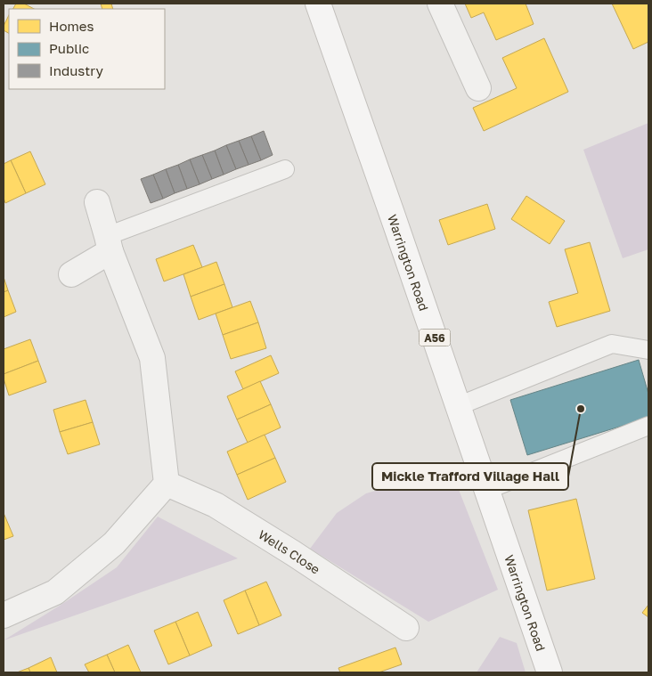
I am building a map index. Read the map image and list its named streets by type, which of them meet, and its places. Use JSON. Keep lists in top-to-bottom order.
{
  "streets": {
    "main road": ["Warrington Road", "A56"],
    "street": ["Wells Close"]
  },
  "places": ["Mickle Trafford Village Hall"],
  "legend": ["Homes", "Public", "Industry"]
}
